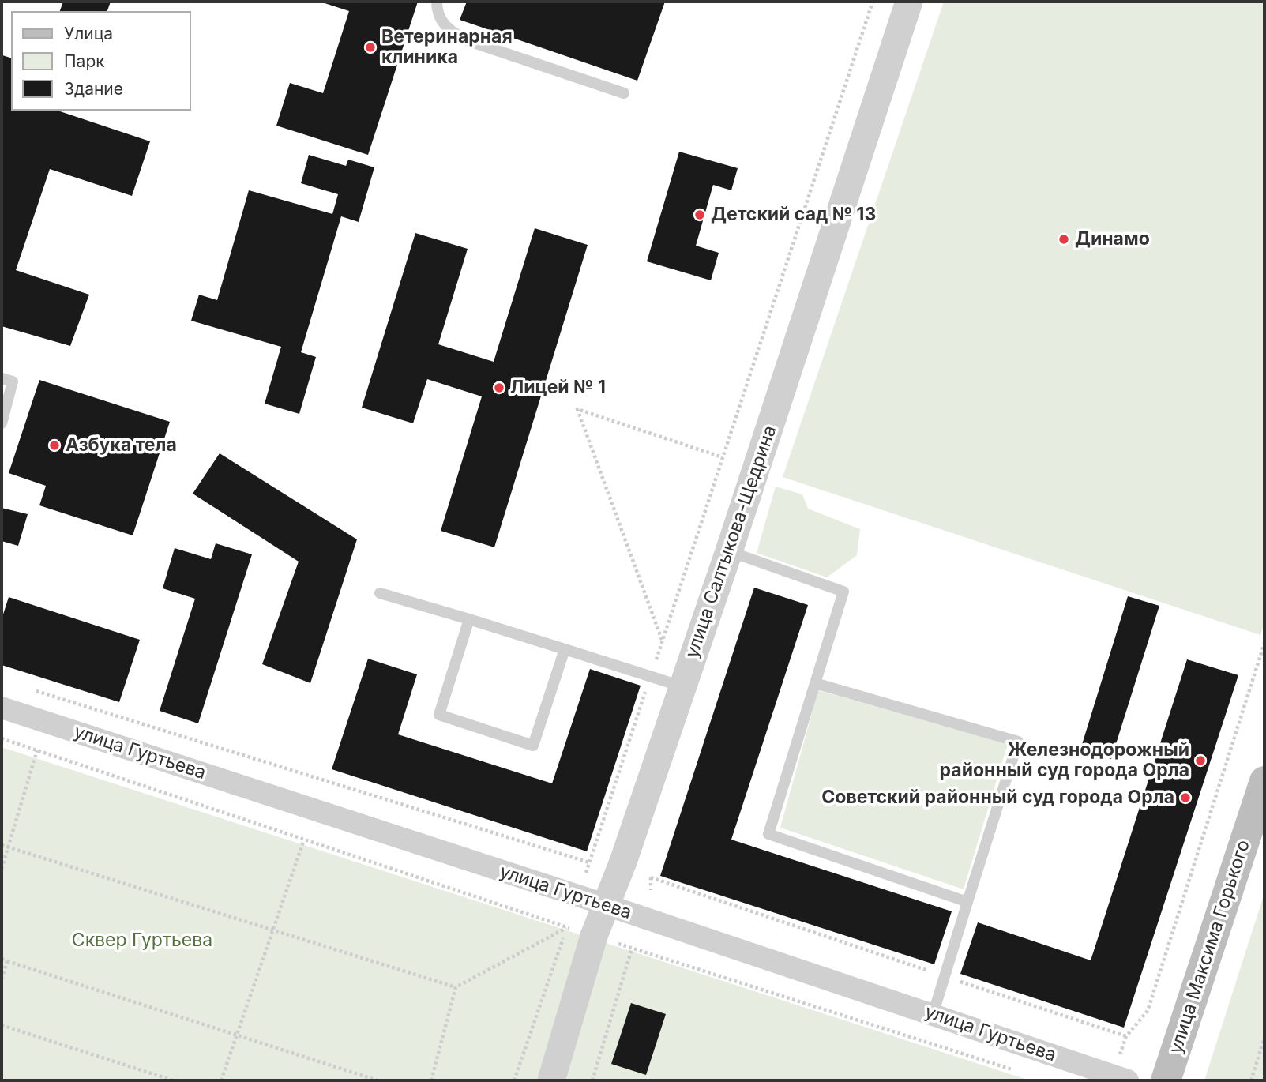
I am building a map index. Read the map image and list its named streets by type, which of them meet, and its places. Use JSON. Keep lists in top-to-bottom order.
{
  "streets": {
    "main road": ["улица Максима Горького"],
    "street": ["улица Салтыкова-Щедрина", "улица Гуртьева"]
  },
  "crossings": [
    ["улица Салтыкова-Щедрина", "улица Гуртьева"]
  ],
  "parks": ["Сквер Гуртьева"],
  "places": [
    "Ветеринарная клиника",
    "Детский сад № 13",
    "Динамо",
    "Лицей № 1",
    "Азбука тела",
    "Железнодорожный районный суд города Орла",
    "Советский районный суд города Орла"
  ],
  "legend": ["Улица", "Парк", "Здание"]
}
